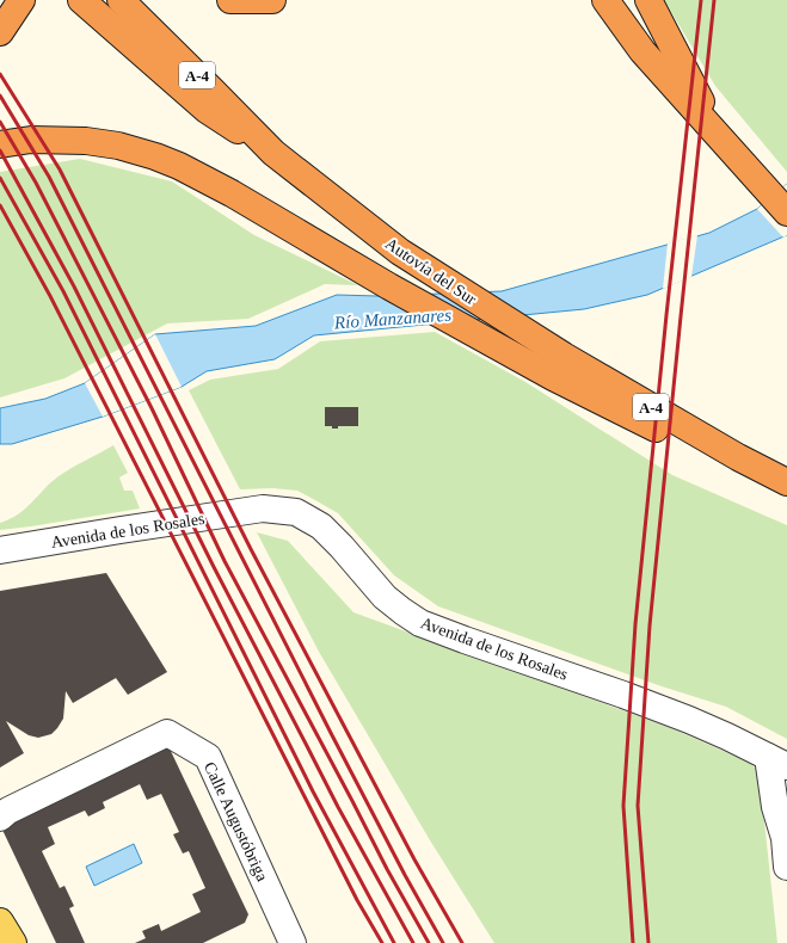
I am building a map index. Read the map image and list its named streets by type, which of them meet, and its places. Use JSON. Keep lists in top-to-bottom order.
{
  "streets": {
    "highway": ["A-4", "Autovía del Sur"],
    "street": ["Avenida de los Rosales", "Calle Augustóbriga"]
  },
  "water": ["Río Manzanares"]
}
